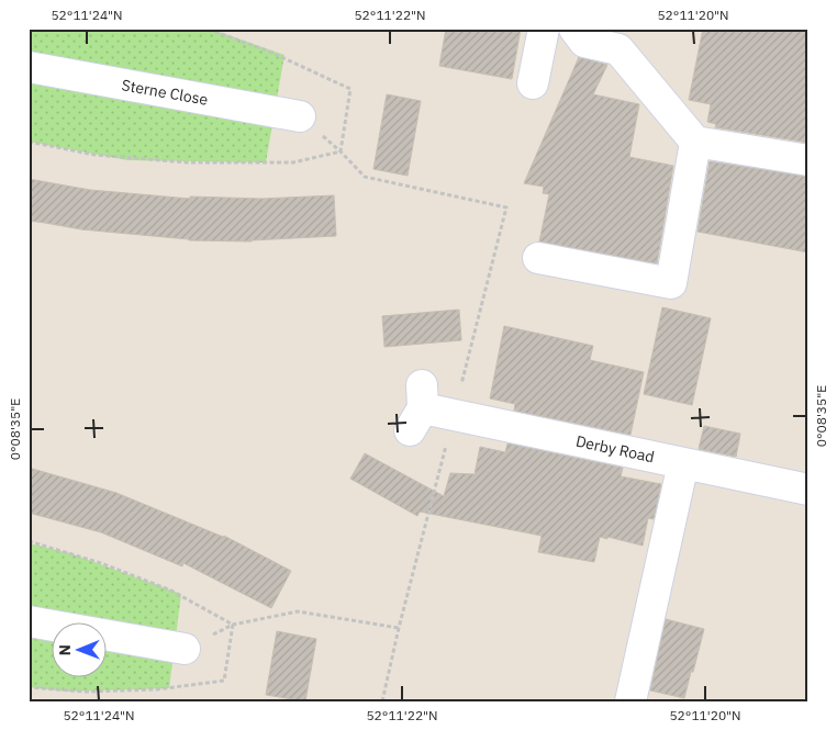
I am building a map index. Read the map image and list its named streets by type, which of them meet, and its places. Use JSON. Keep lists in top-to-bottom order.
{
  "streets": {
    "street": ["Sterne Close", "Derby Road"]
  },
  "north": "left",
  "coordinates": [
    "52°11'24\"N",
    "52°11'22\"N",
    "52°11'20\"N",
    "0°08'35\"E"
  ]
}
